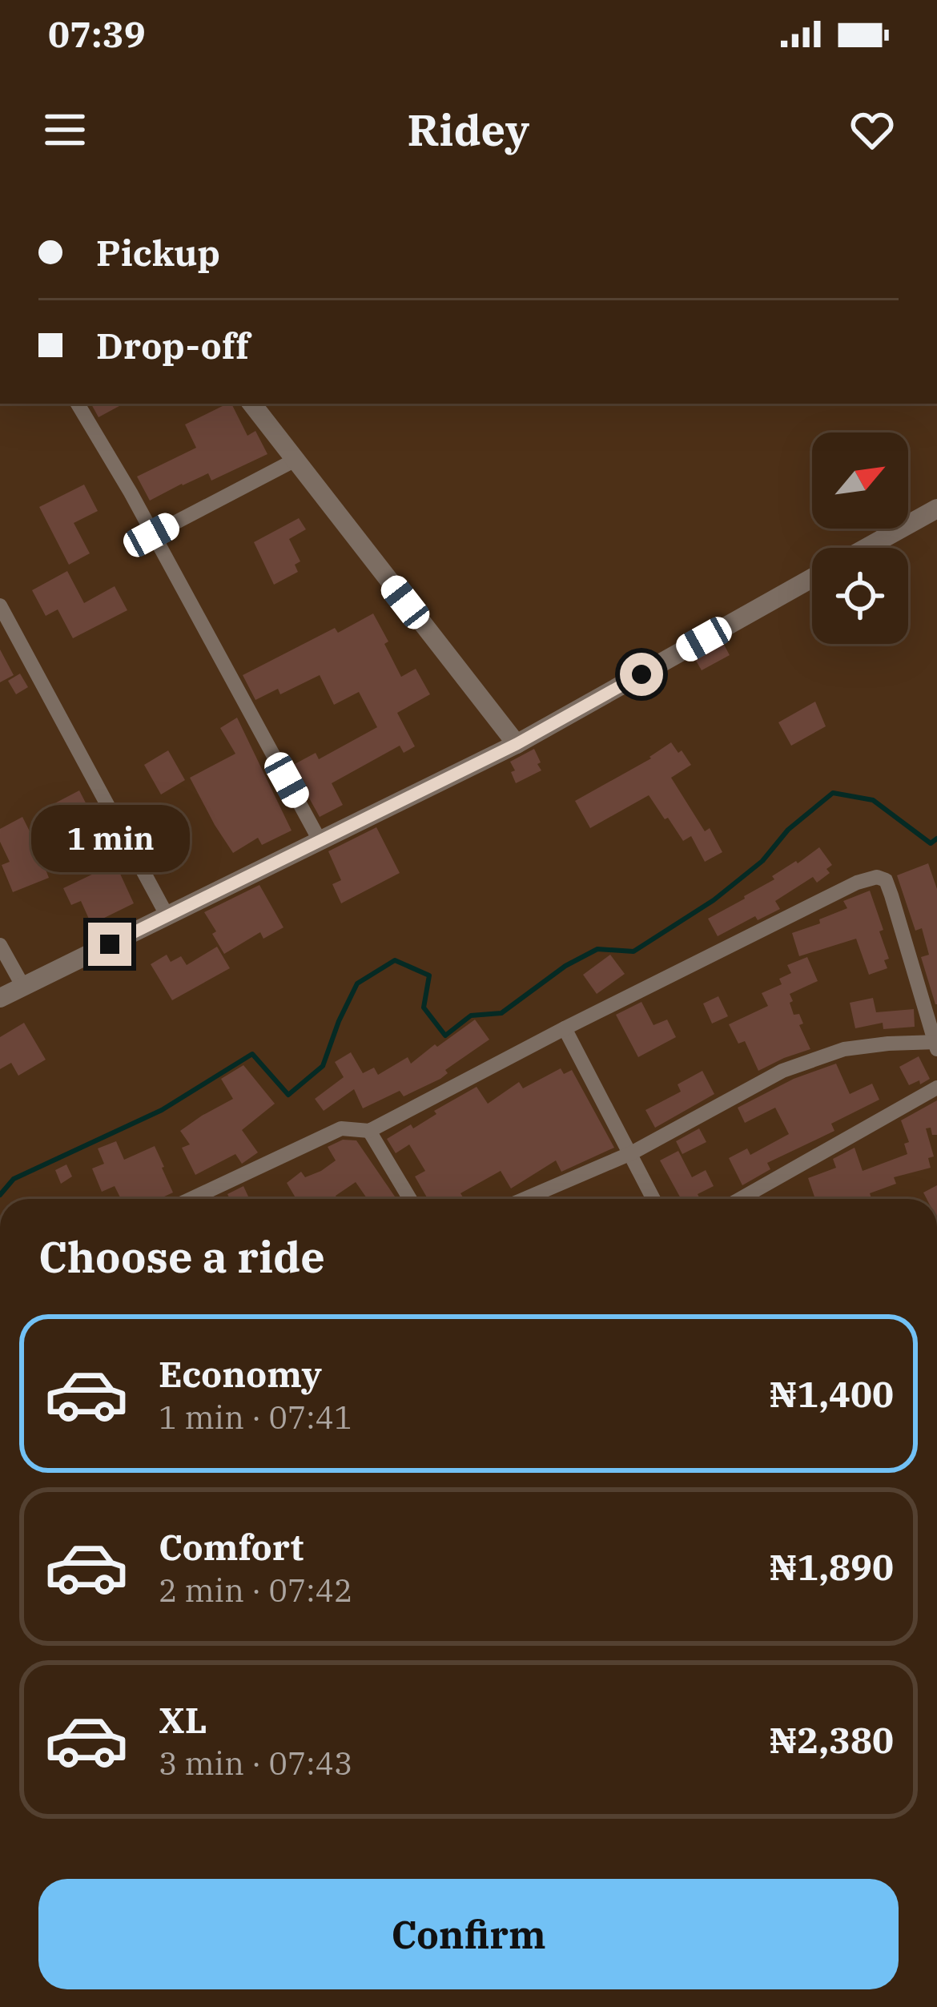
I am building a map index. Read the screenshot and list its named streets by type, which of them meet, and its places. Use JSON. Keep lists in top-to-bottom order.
{
  "north": "top right",
  "page": {
    "status": "07:39",
    "header": "Ridey",
    "banner": ["Pickup", "Drop-off"],
    "bubble": "1 min",
    "heading": "Choose a ride",
    "list": [
      {
        "name": "Economy",
        "note": "1 min · 07:41",
        "value": "₦1,400"
      },
      {
        "name": "Comfort",
        "note": "2 min · 07:42",
        "value": "₦1,890"
      },
      {
        "name": "XL",
        "note": "3 min · 07:43",
        "value": "₦2,380"
      }
    ],
    "buttons": "Confirm"
  }
}
